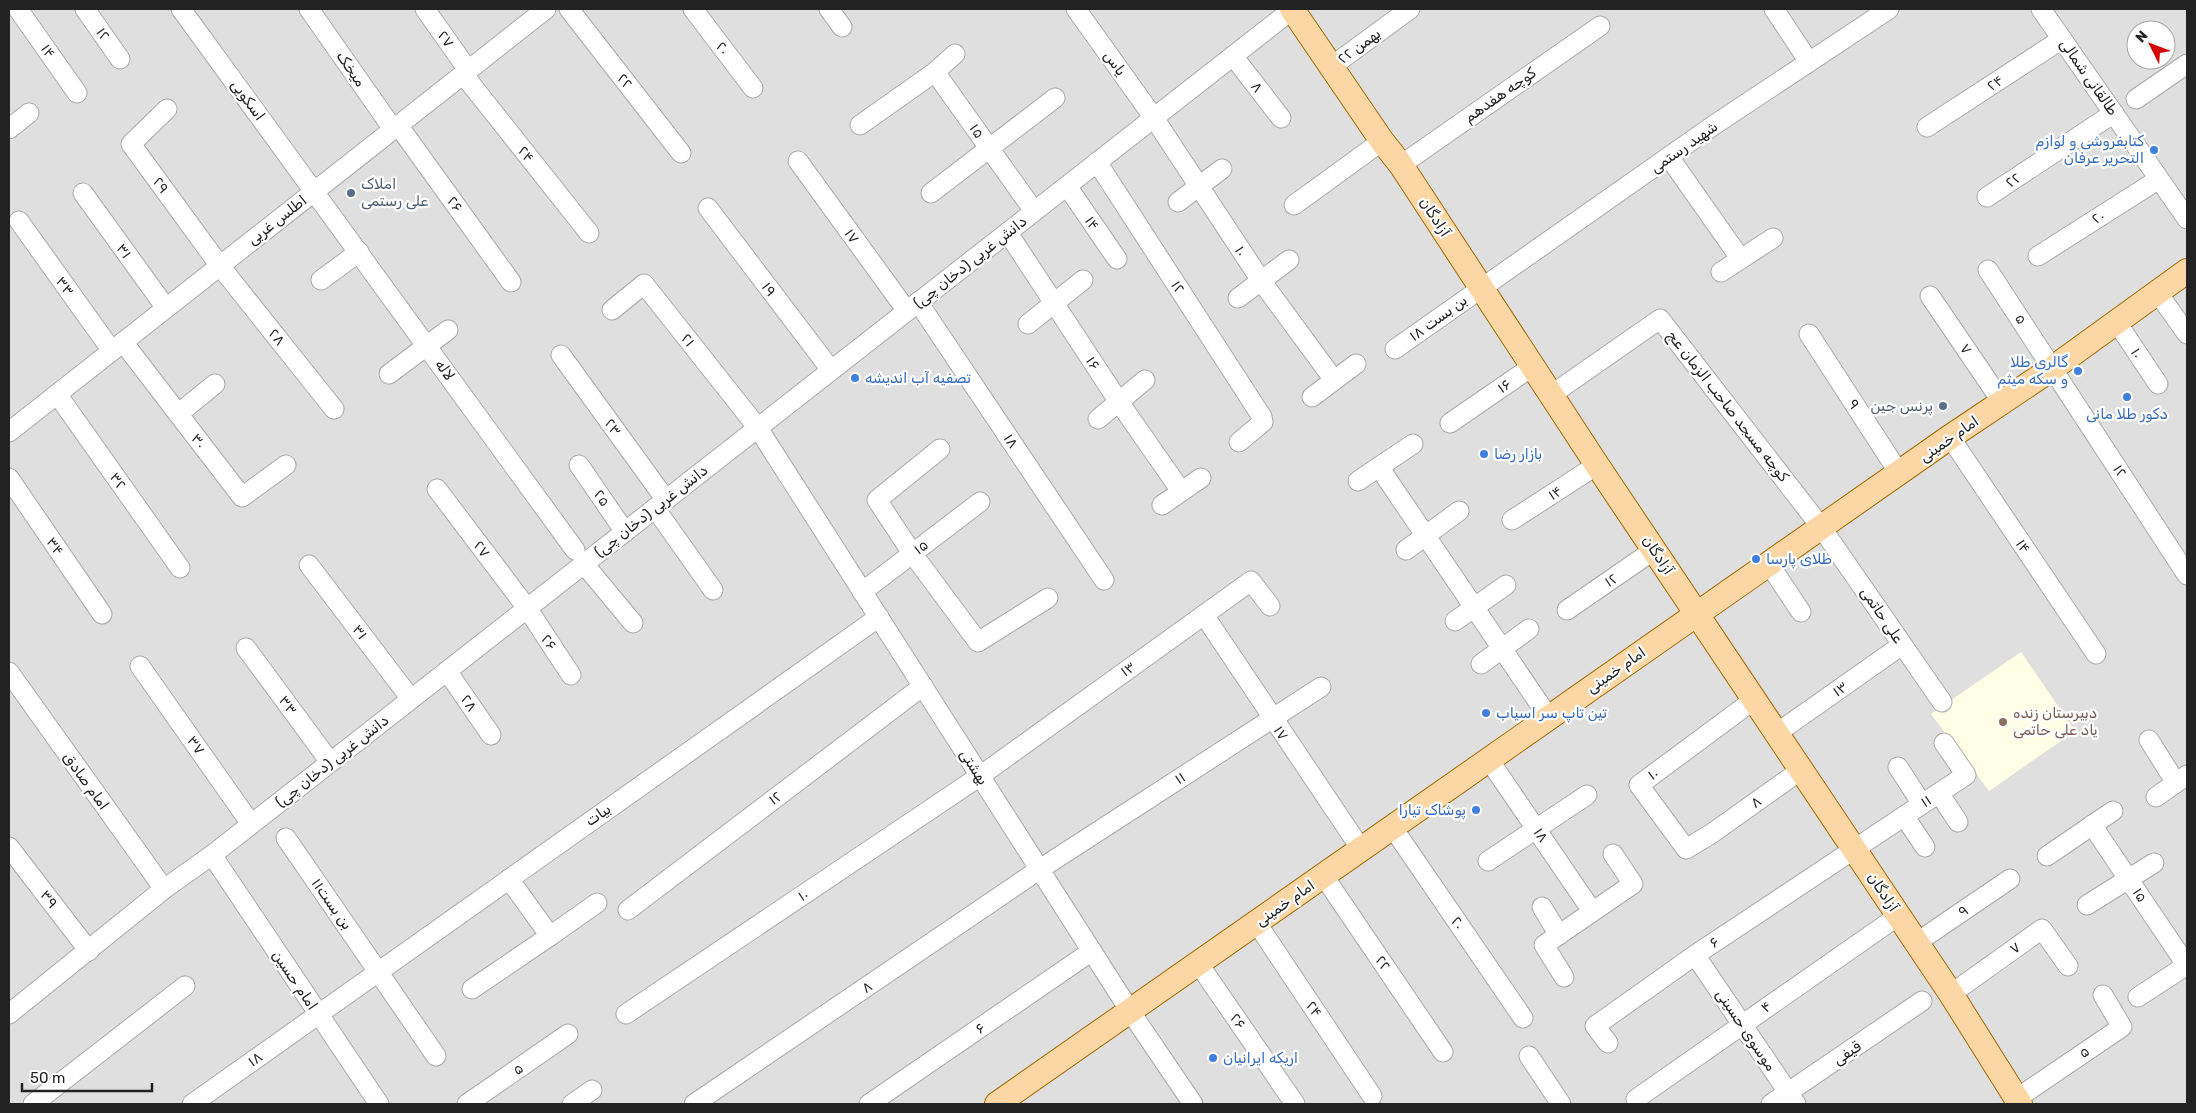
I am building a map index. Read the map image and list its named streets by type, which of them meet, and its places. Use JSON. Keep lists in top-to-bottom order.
{
  "streets": {
    "main road": ["آزادگان", "امام خمینی"],
    "street": [
      "۱۲",
      "۲۷",
      "۲۲ بهمن",
      "۲۰",
      "۱۴",
      "یاس",
      "میخک",
      "طالقانی شمالی",
      "۲۲",
      "۲۴",
      "۸",
      "کوچه هفدهم",
      "اسکویی",
      "۱۵",
      "شهید رستمی",
      "۲۹",
      "۲۶",
      "اطلس غربی",
      "۱۷",
      "۳۱",
      "۱۰",
      "دانش غربی (دخان چی)",
      "۳۳",
      "۱۹",
      "بن بست ۱۸",
      "۵",
      "۲۸",
      "۲۱",
      "۷",
      "۱۶",
      "لاله",
      "۹",
      "کوچه مسجد صاحب الزمان عج",
      "۲۳",
      "۳۰",
      "۱۸",
      "۳۲",
      "۲۵",
      "۳۴",
      "علی حاتمی",
      "۱۳",
      "۳۷",
      "بهشتی",
      "۱۱",
      "امام صادق",
      "بیات",
      "۳۹",
      "بن بست۱۱",
      "۶",
      "امام حسین",
      "۴",
      "موسوی حسینی",
      "قیفی"
    ]
  },
  "crossings": [
    ["۱۲", "آزادگان"],
    ["۱۲", "دانش غربی (دخان چی)"],
    ["۱۲", "۵"],
    ["۱۲", "امام خمینی"],
    ["۱۲", "بهشتی"],
    ["۲۷", "۲۴"],
    ["۲۷", "۲۶"],
    ["۲۷", "اطلس غربی"],
    ["۲۷", "دانش غربی (دخان چی)"],
    ["۲۲ بهمن", "آزادگان"],
    ["۲۰", "طالقانی شمالی"],
    ["۲۰", "امام خمینی"],
    ["۱۴", "آزادگان"],
    ["۱۴", "دانش غربی (دخان چی)"],
    ["۱۴", "امام خمینی"],
    ["یاس", "۱۰"],
    ["یاس", "دانش غربی (دخان چی)"],
    ["میخک", "۲۶"],
    ["میخک", "اطلس غربی"],
    ["طالقانی شمالی", "۲۲"],
    ["طالقانی شمالی", "۲۴"],
    ["۲۲", "امام خمینی"],
    ["۲۴", "اطلس غربی"],
    ["۲۴", "امام خمینی"],
    ["۸", "آزادگان"],
    ["۸", "۱۰"],
    ["۸", "دانش غربی (دخان چی)"],
    ["۸", "بهشتی"],
    ["۸", "۱۱"],
    ["کوچه هفدهم", "آزادگان"],
    ["اسکویی", "اطلس غربی"],
    ["اسکویی", "لاله"],
    ["۱۵", "دانش غربی (دخان چی)"],
    ["۱۵", "بهشتی"],
    ["شهید رستمی", "آزادگان"],
    ["شهید رستمی", "بن بست ۱۸"],
    ["۲۹", "اطلس غربی"],
    ["۲۹", "۲۸"],
    ["۲۶", "اطلس غربی"],
    ["۲۶", "دانش غربی (دخان چی)"],
    ["۲۶", "امام خمینی"],
    ["آزادگان", "۱۰"],
    ["آزادگان", "دانش غربی (دخان چی)"],
    ["آزادگان", "بن بست ۱۸"],
    ["آزادگان", "۵"],
    ["آزادگان", "۷"],
    ["آزادگان", "۱۶"],
    ["آزادگان", "۹"],
    ["آزادگان", "کوچه مسجد صاحب الزمان عج"],
    ["آزادگان", "امام خمینی"],
    ["آزادگان", "۱۳"],
    ["آزادگان", "۱۱"],
    ["آزادگان", "۶"],
    ["آزادگان", "۴"],
    ["اطلس غربی", "۳۱"],
    ["اطلس غربی", "۳۳"],
    ["اطلس غربی", "۲۸"],
    ["اطلس غربی", "لاله"],
    ["اطلس غربی", "۳۰"],
    ["اطلس غربی", "۳۲"],
    ["۱۷", "دانش غربی (دخان چی)"],
    ["۱۷", "امام خمینی"],
    ["۱۷", "۱۸"],
    ["۱۷", "۱۳"],
    ["۱۷", "۱۱"],
    ["۳۱", "دانش غربی (دخان چی)"],
    ["۱۰", "دانش غربی (دخان چی)"],
    ["۱۰", "امام خمینی"],
    ["۱۰", "۱۳"],
    ["۱۰", "بهشتی"],
    ["دانش غربی (دخان چی)", "۳۳"],
    ["دانش غربی (دخان چی)", "۱۹"],
    ["دانش غربی (دخان چی)", "۲۸"],
    ["دانش غربی (دخان چی)", "۲۱"],
    ["دانش غربی (دخان چی)", "۱۶"],
    ["دانش غربی (دخان چی)", "لاله"],
    ["دانش غربی (دخان چی)", "۲۳"],
    ["دانش غربی (دخان چی)", "۱۸"],
    ["دانش غربی (دخان چی)", "۲۵"],
    ["دانش غربی (دخان چی)", "۳۷"],
    ["دانش غربی (دخان چی)", "بهشتی"],
    ["دانش غربی (دخان چی)", "امام صادق"],
    ["دانش غربی (دخان چی)", "۳۹"],
    ["دانش غربی (دخان چی)", "امام حسین"],
    ["۳۳", "۳۰"],
    ["۵", "امام خمینی"],
    ["۲۱", "بهشتی"],
    ["۷", "امام خمینی"],
    ["۹", "امام خمینی"],
    ["کوچه مسجد صاحب الزمان عج", "امام خمینی"],
    ["کوچه مسجد صاحب الزمان عج", "علی حاتمی"],
    ["امام خمینی", "۱۸"],
    ["امام خمینی", "علی حاتمی"],
    ["امام خمینی", "بهشتی"],
    ["۱۸", "بیات"],
    ["۱۸", "امام حسین"],
    ["علی حاتمی", "۱۳"],
    ["۱۳", "بهشتی"],
    ["بهشتی", "۱۱"],
    ["بهشتی", "بیات"],
    ["بهشتی", "۶"],
    ["۱۱", "۶"],
    ["بیات", "بن بست۱۱"],
    ["بیات", "امام حسین"],
    ["۶", "موسوی حسینی"],
    ["۴", "موسوی حسینی"],
    ["موسوی حسینی", "قیفی"]
  ],
  "places": [
    "کتابفروشی و لوازم التحریر عرفان",
    "املاک علی رستمی",
    "گالری طلا و سکه میثم",
    "تصفیه آب اندیشه",
    "دکور طلا مانی",
    "پرنس جین",
    "بازار رضا",
    "طلای پارسا",
    "تین تاپ سر اسیاب",
    "دبیرستان زنده یاد علی حاتمی",
    "پوشاک تیارا",
    "اریکه ایرانیان"
  ],
  "scale_bar": "50 m",
  "north": "top left"
}
